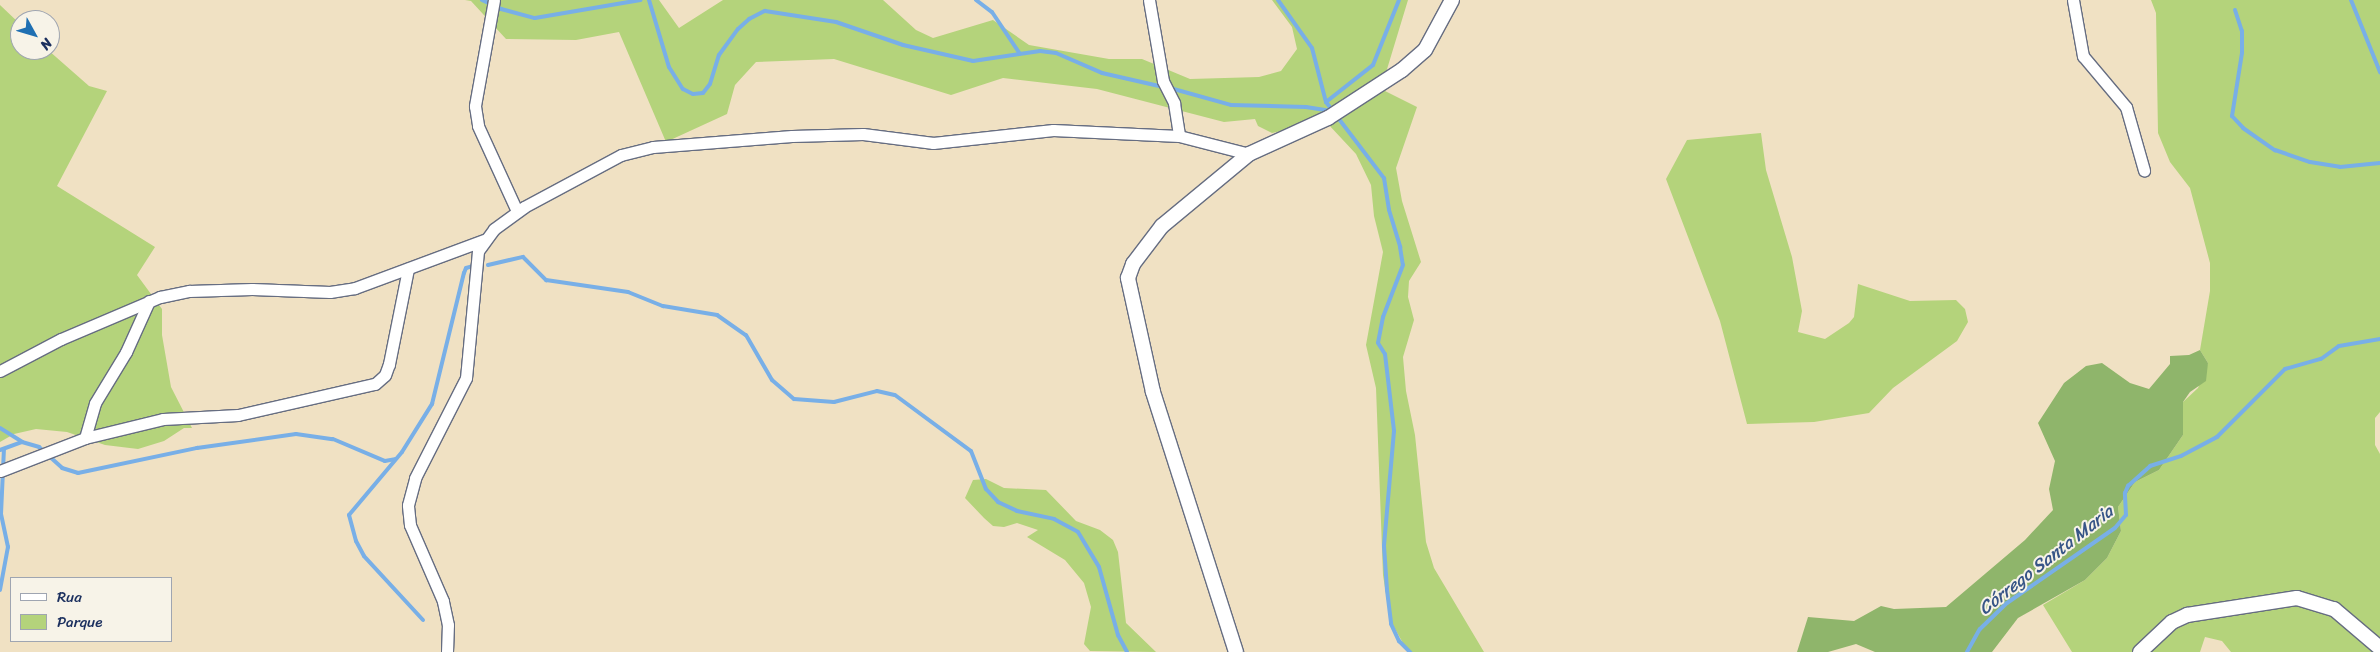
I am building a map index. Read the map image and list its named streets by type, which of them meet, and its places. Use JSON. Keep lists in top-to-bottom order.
{
  "water": ["Córrego Santa Maria"],
  "legend": ["Rua", "Parque"],
  "north": "bottom right"
}
